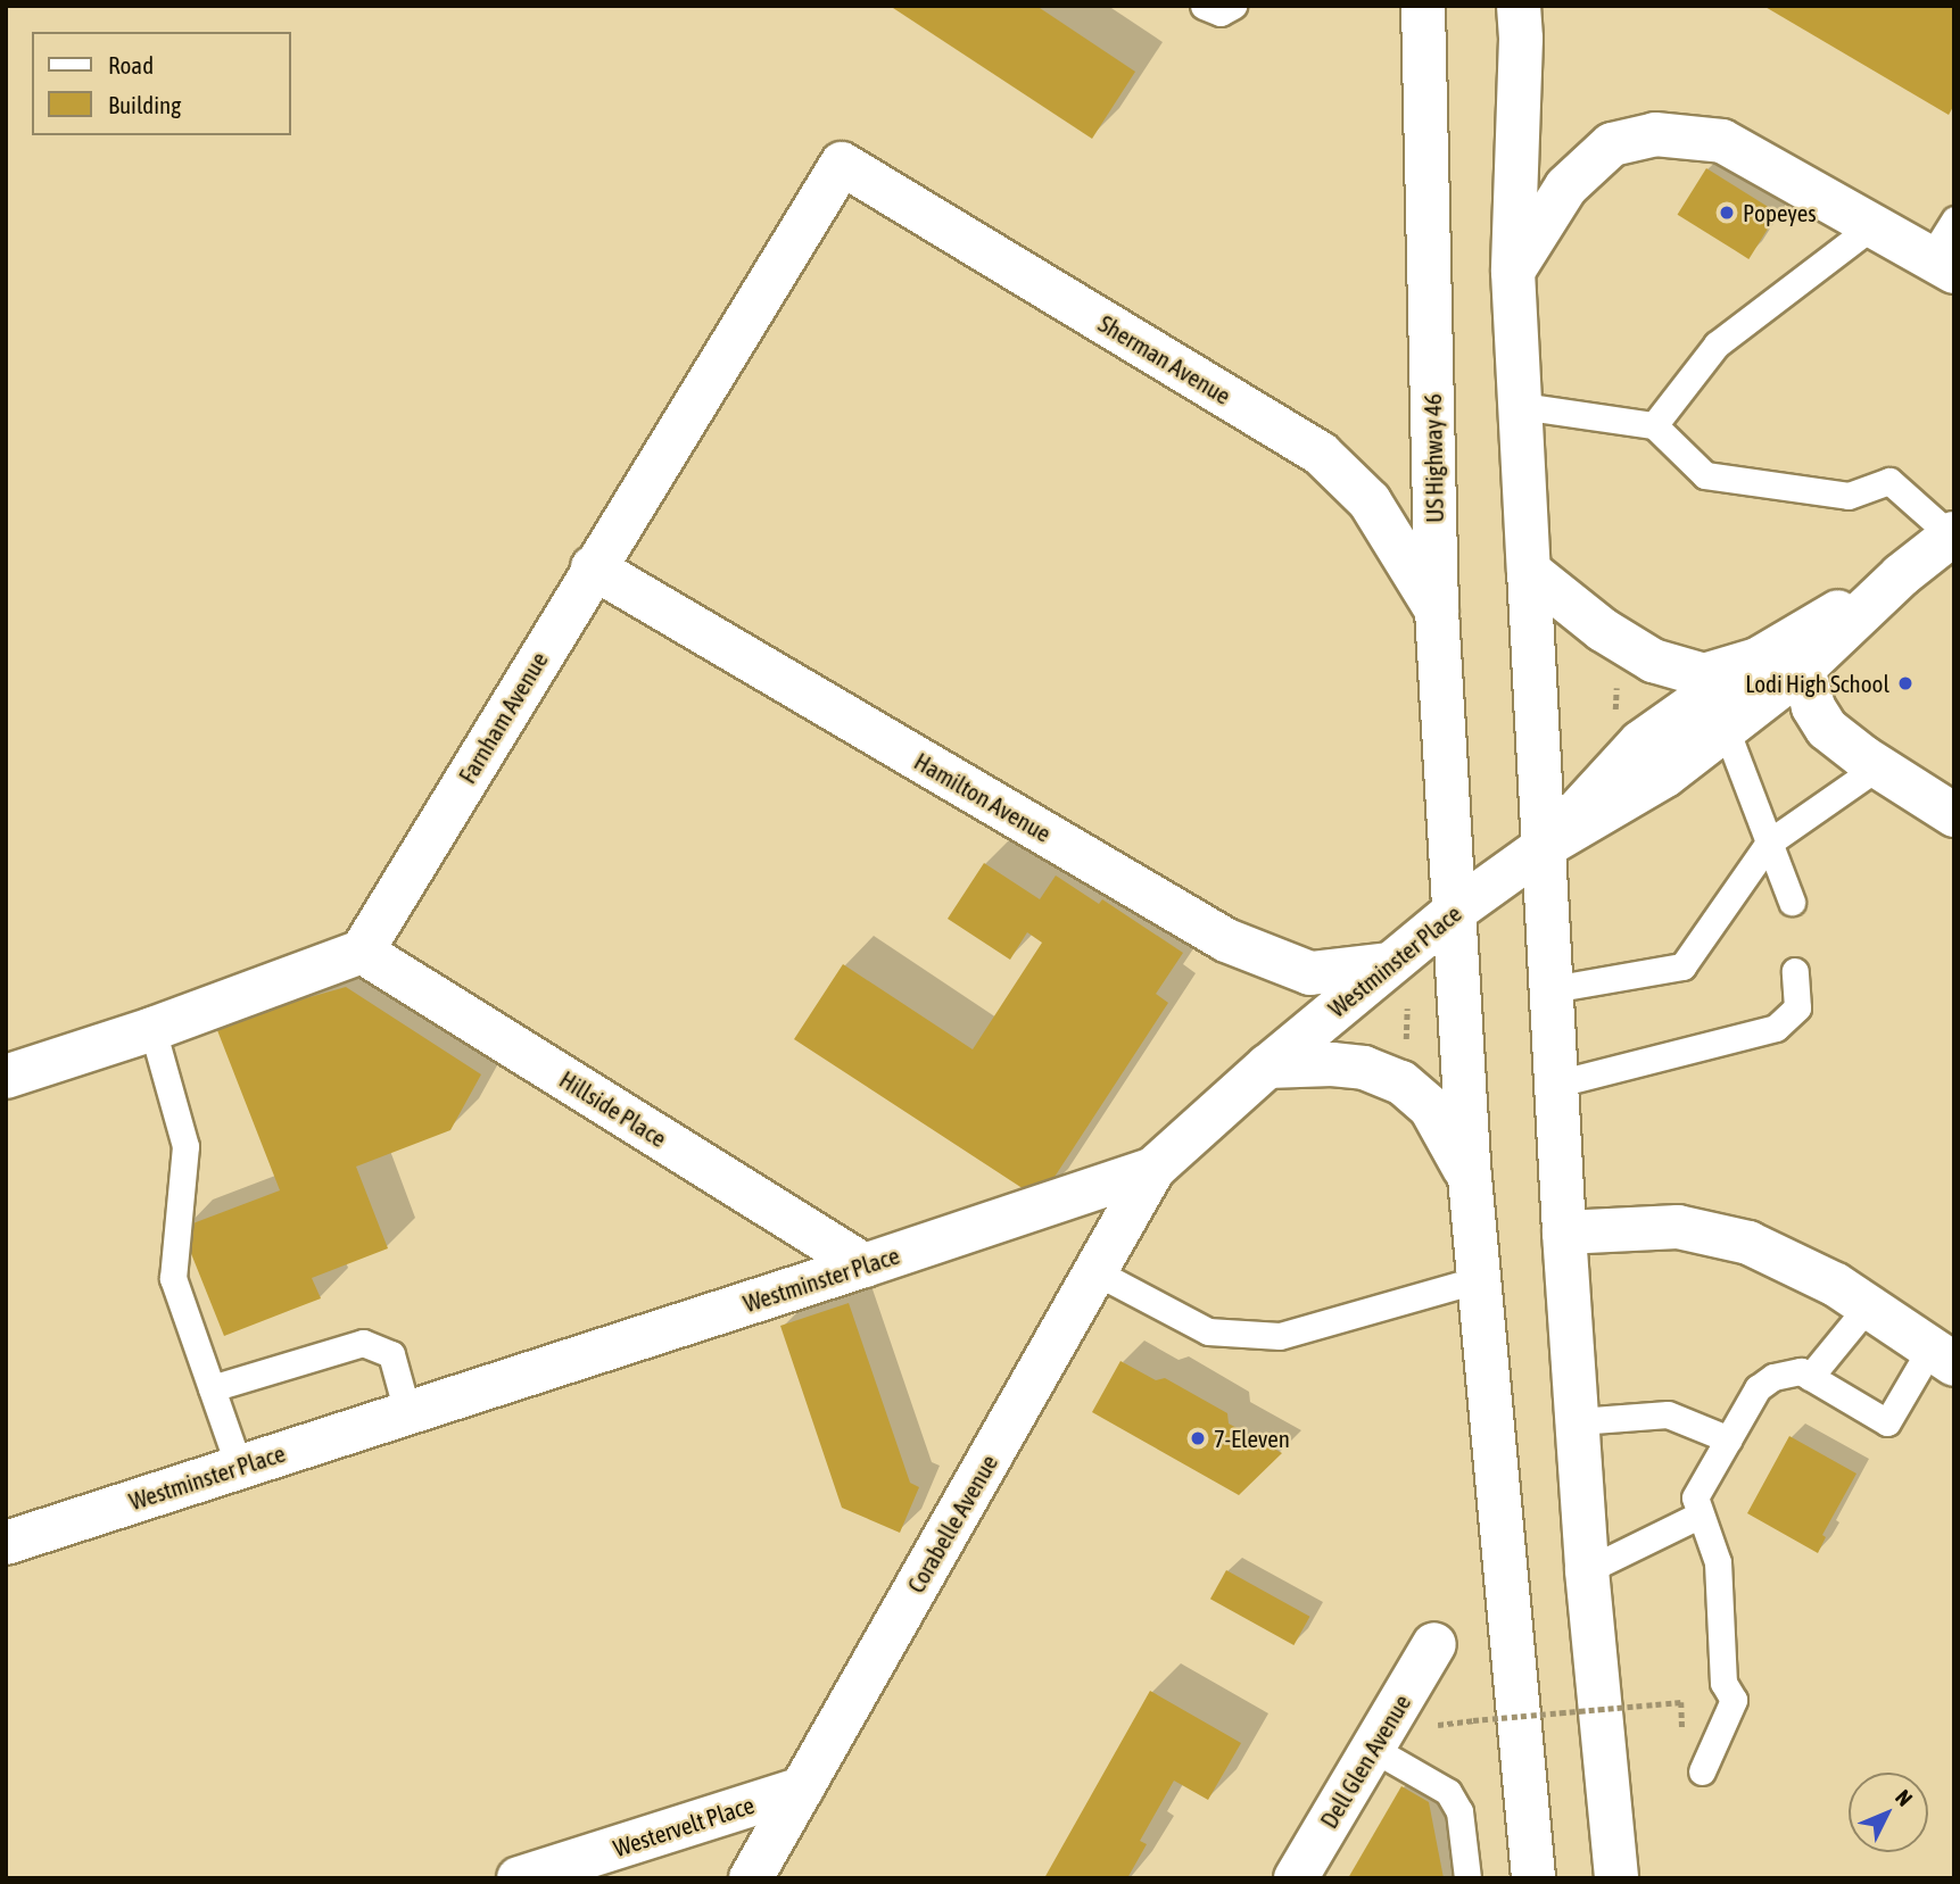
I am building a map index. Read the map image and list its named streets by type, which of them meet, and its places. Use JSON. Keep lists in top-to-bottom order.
{
  "streets": {
    "main road": [
      "Sherman Avenue",
      "US Highway 46",
      "Farnham Avenue",
      "Hamilton Avenue",
      "Westminster Place",
      "Hillside Place",
      "Corabelle Avenue",
      "Dell Glen Avenue",
      "Westervelt Place"
    ]
  },
  "crossings": [
    ["Sherman Avenue", "US Highway 46"],
    ["Sherman Avenue", "Farnham Avenue"],
    ["US Highway 46", "Westminster Place"],
    ["Farnham Avenue", "Hamilton Avenue"],
    ["Farnham Avenue", "Hillside Place"],
    ["Hamilton Avenue", "Westminster Place"],
    ["Westminster Place", "Hillside Place"],
    ["Westminster Place", "Corabelle Avenue"],
    ["Corabelle Avenue", "Westervelt Place"]
  ],
  "places": ["Popeyes", "Lodi High School", "7-Eleven"],
  "legend": ["Road", "Building"],
  "north": "top right"
}
